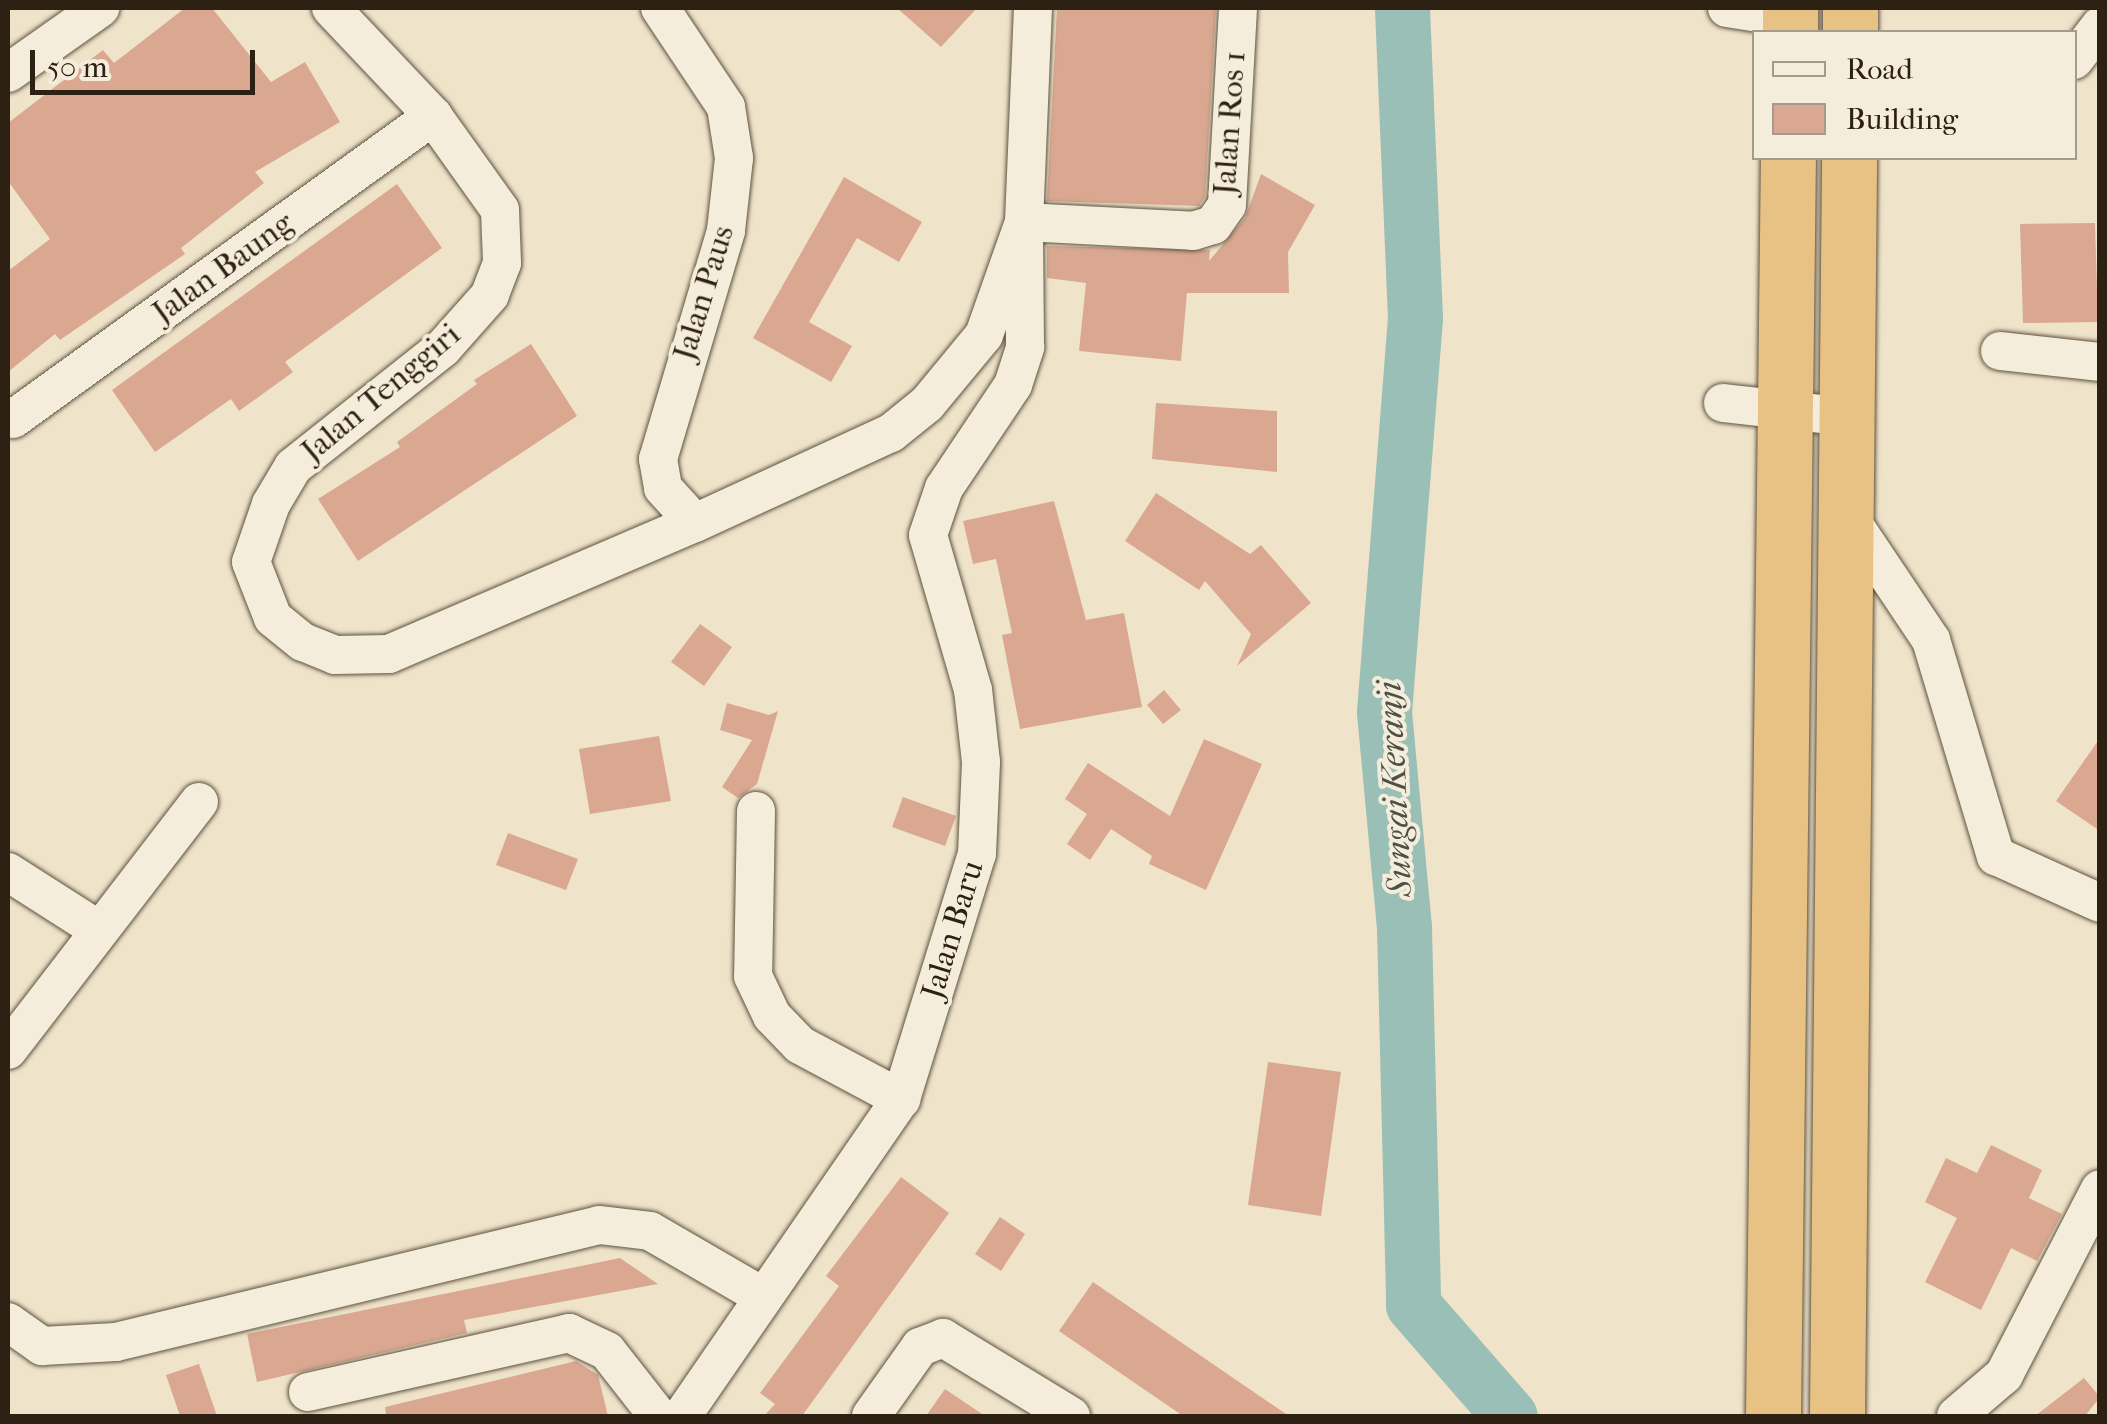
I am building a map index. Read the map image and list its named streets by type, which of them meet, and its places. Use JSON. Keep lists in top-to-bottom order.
{
  "streets": {
    "street": [
      "Jalan Ros 1",
      "Jalan Baung",
      "Jalan Paus",
      "Jalan Tenggiri",
      "Jalan Baru"
    ]
  },
  "crossings": [
    ["Jalan Ros 1", "Jalan Tenggiri"],
    ["Jalan Ros 1", "Jalan Baru"],
    ["Jalan Baung", "Jalan Tenggiri"],
    ["Jalan Paus", "Jalan Tenggiri"],
    ["Jalan Tenggiri", "Jalan Baru"]
  ],
  "water": ["Sungai Keranji"],
  "legend": ["Road", "Building"],
  "scale_bar": "50 m"
}
